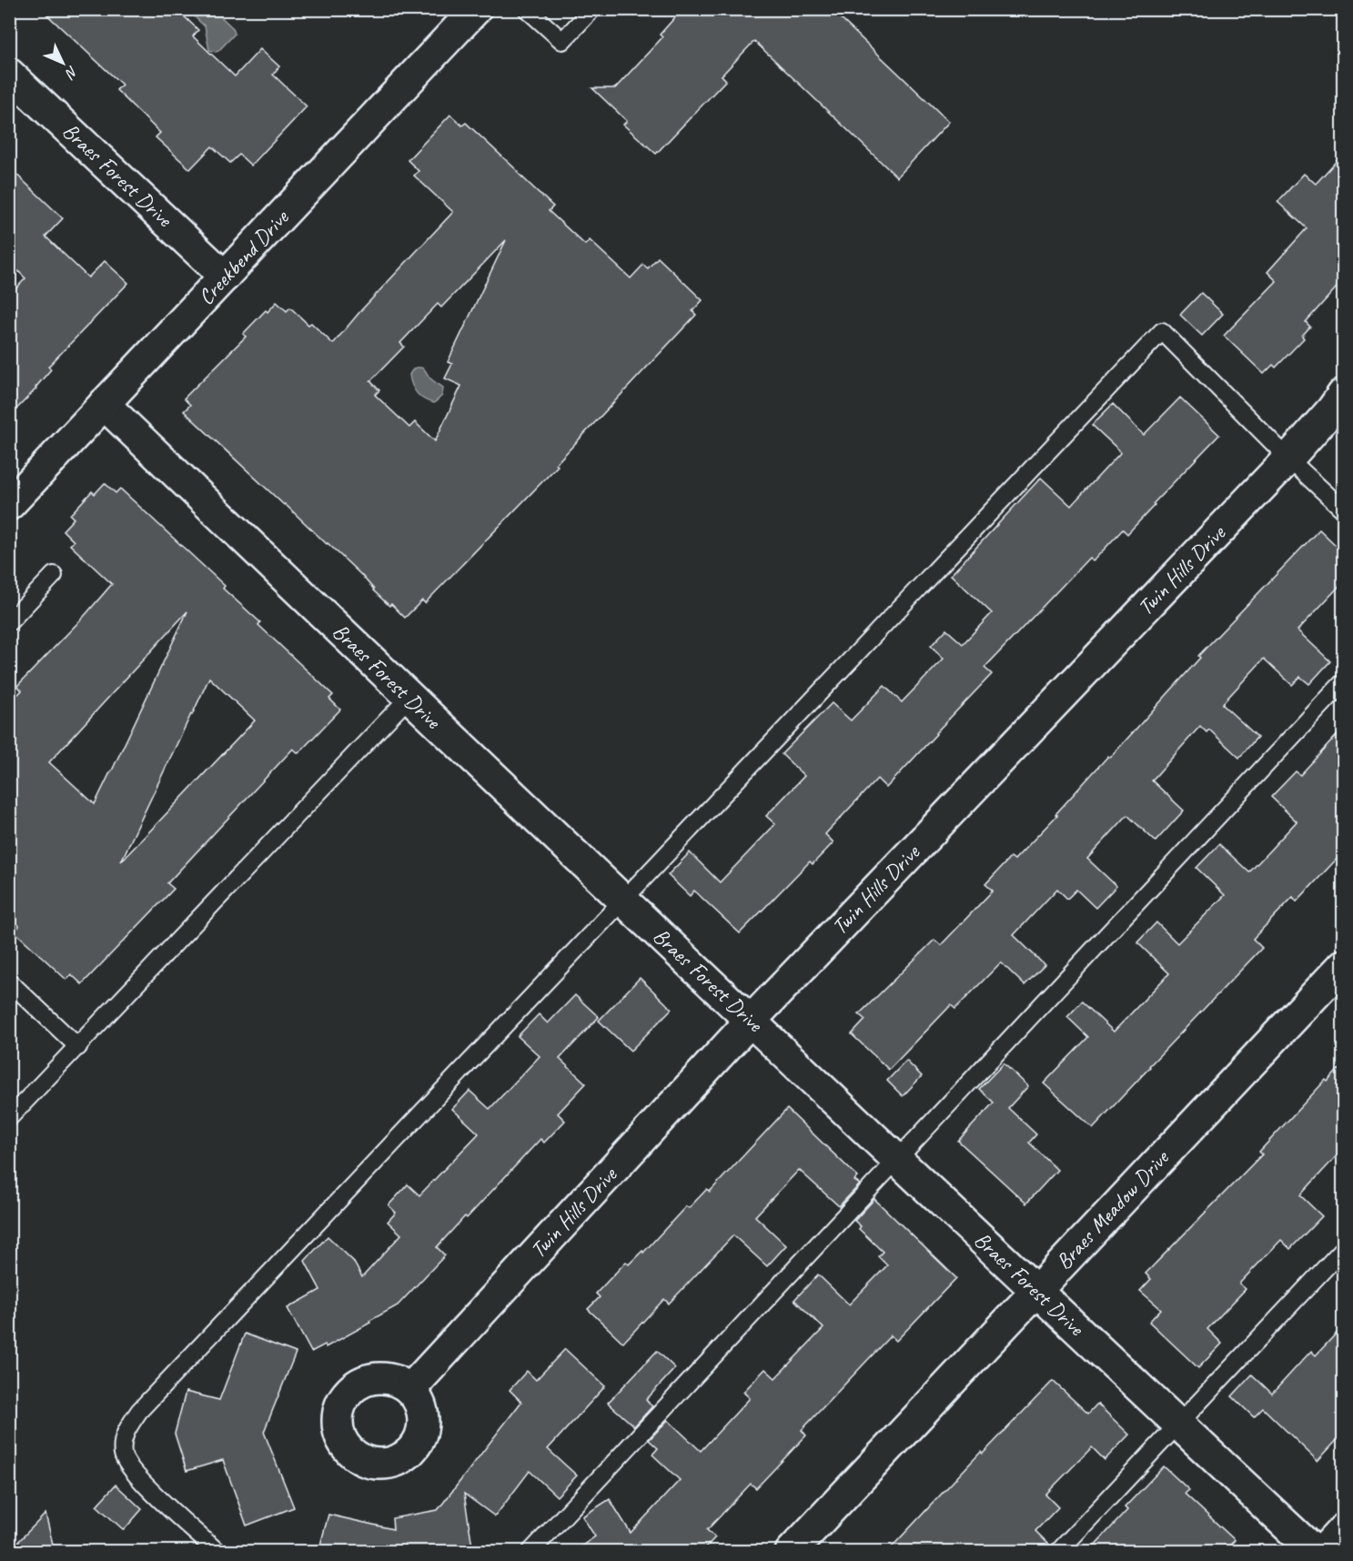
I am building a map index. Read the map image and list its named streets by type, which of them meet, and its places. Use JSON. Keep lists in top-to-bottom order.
{
  "streets": {
    "street": [
      "Braes Forest Drive",
      "Creekbend Drive",
      "Twin Hills Drive",
      "Braes Meadow Drive"
    ]
  },
  "crossings": [
    ["Braes Forest Drive", "Creekbend Drive"],
    ["Braes Forest Drive", "Twin Hills Drive"],
    ["Braes Forest Drive", "Braes Meadow Drive"]
  ],
  "north": "bottom right"
}
